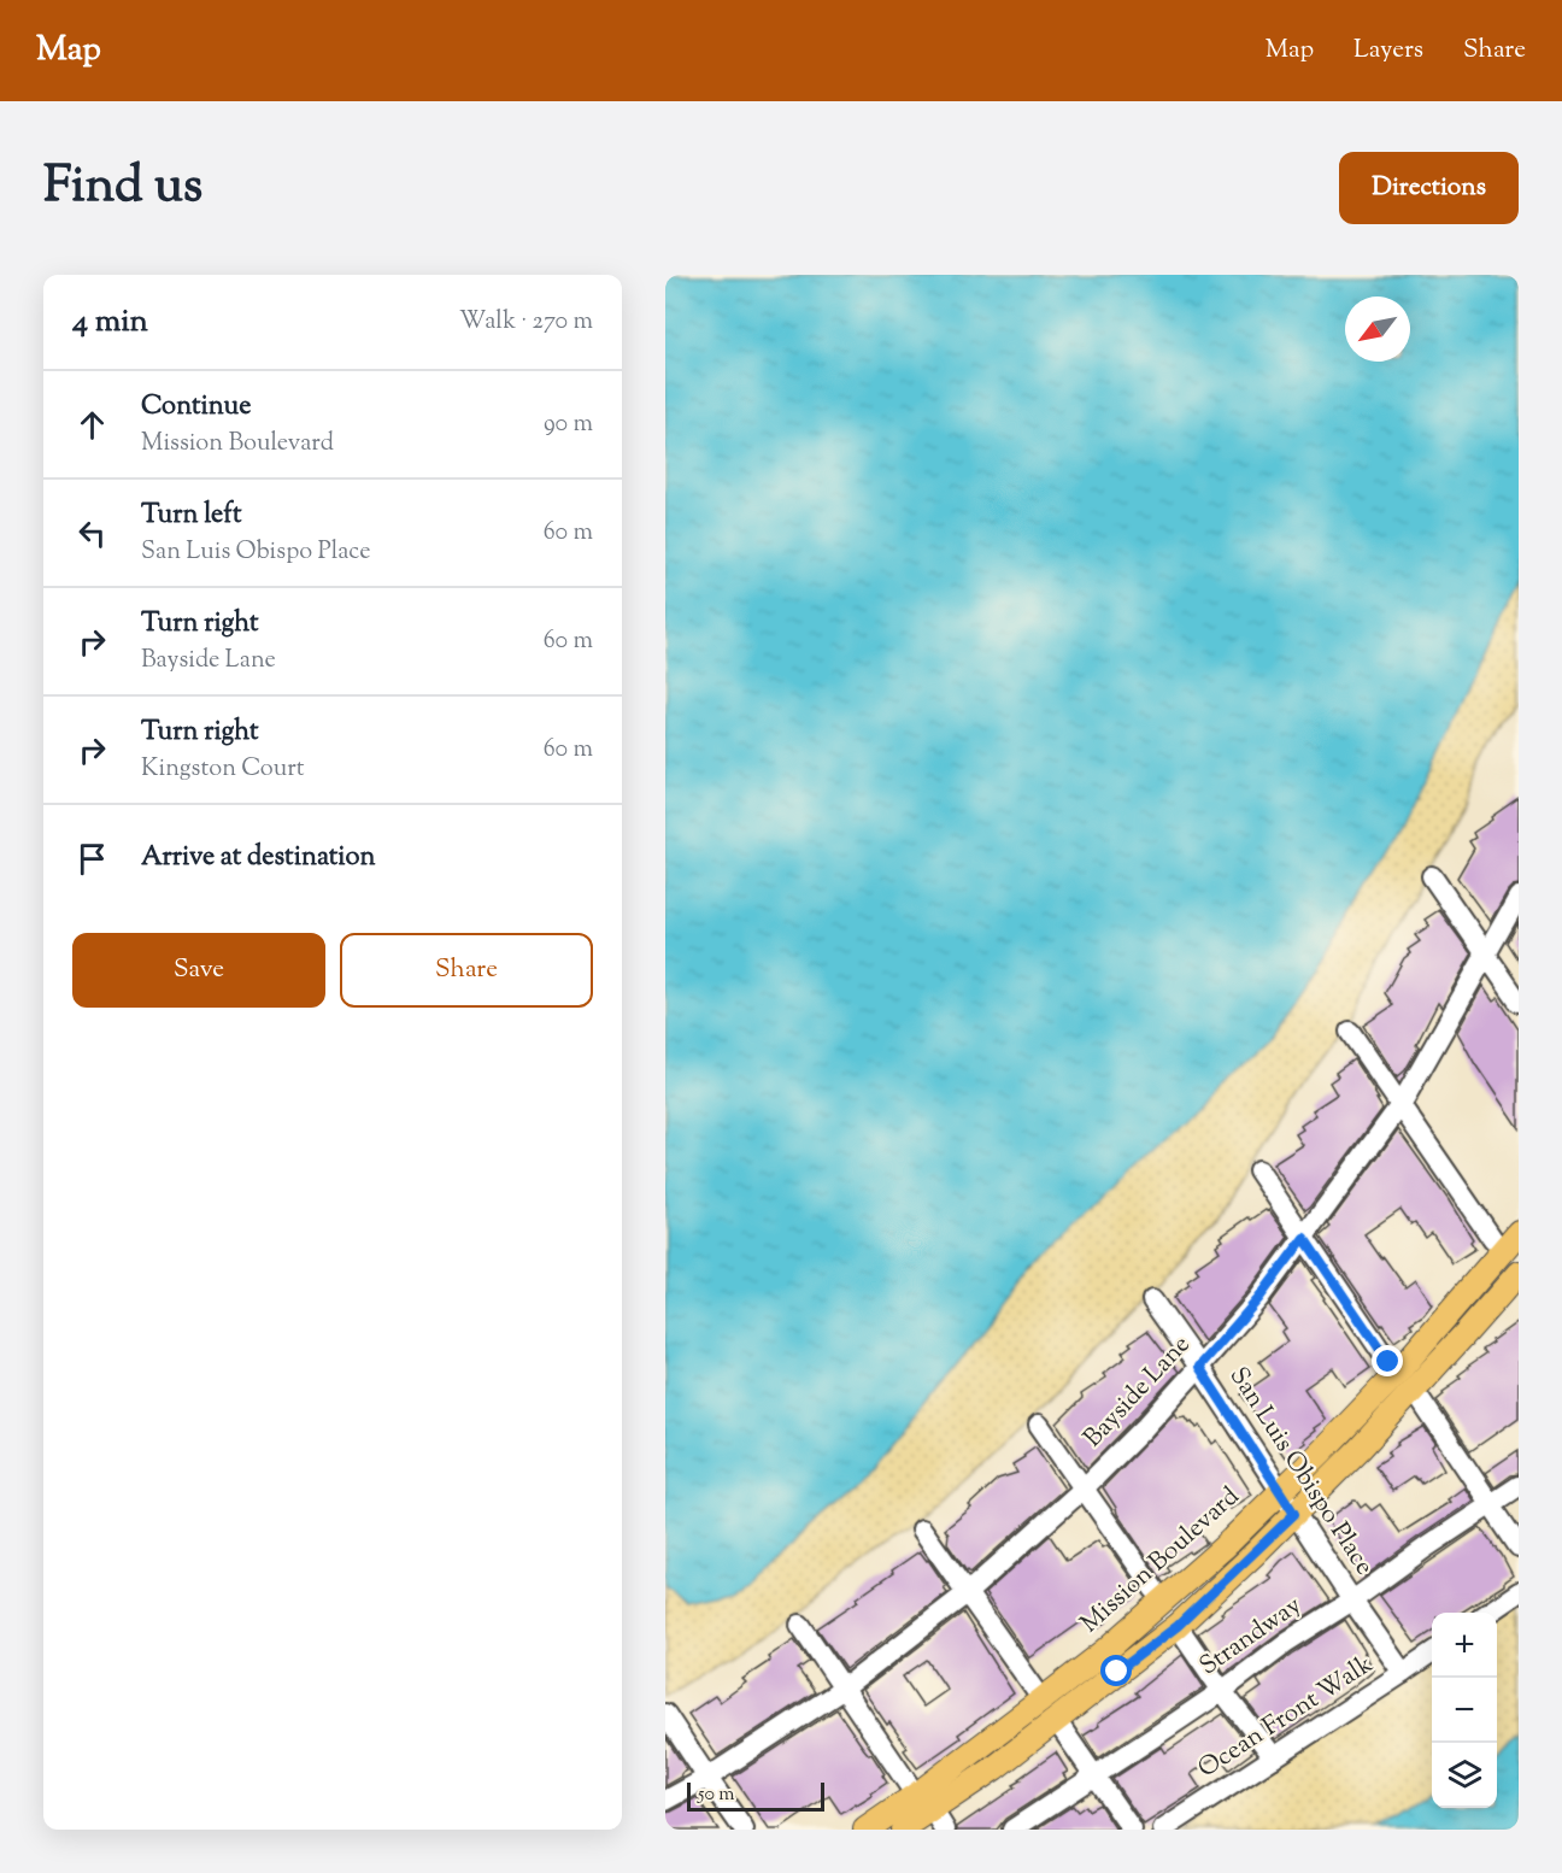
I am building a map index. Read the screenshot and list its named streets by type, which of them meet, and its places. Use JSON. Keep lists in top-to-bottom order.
{
  "streets": {
    "main road": ["Mission Boulevard"],
    "street": [
      "Bayside Lane",
      "San Luis Obispo Place",
      "Strandway",
      "Ocean Front Walk"
    ]
  },
  "crossings": [
    ["Bayside Lane", "San Luis Obispo Place"],
    ["San Luis Obispo Place", "Mission Boulevard"],
    ["San Luis Obispo Place", "Strandway"],
    ["San Luis Obispo Place", "Ocean Front Walk"]
  ],
  "scale_bar": "50 m",
  "north": "bottom left",
  "page": {
    "header": "Map",
    "nav": ["Map", "Layers", "Share"],
    "title": "Find us",
    "buttons": [
      "Directions",
      ["Save", "Share"]
    ],
    "heading": ["4 min", "Walk · 270 m"],
    "list": [
      ["Continue", "Mission Boulevard", "90 m"],
      ["Turn left", "San Luis Obispo Place", "60 m"],
      ["Turn right", "Bayside Lane", "60 m"],
      ["Turn right", "Kingston Court", "60 m"],
      "Arrive at destination"
    ],
    "map_buttons": ["+", "−"],
    "scale": "50 m"
  }
}
